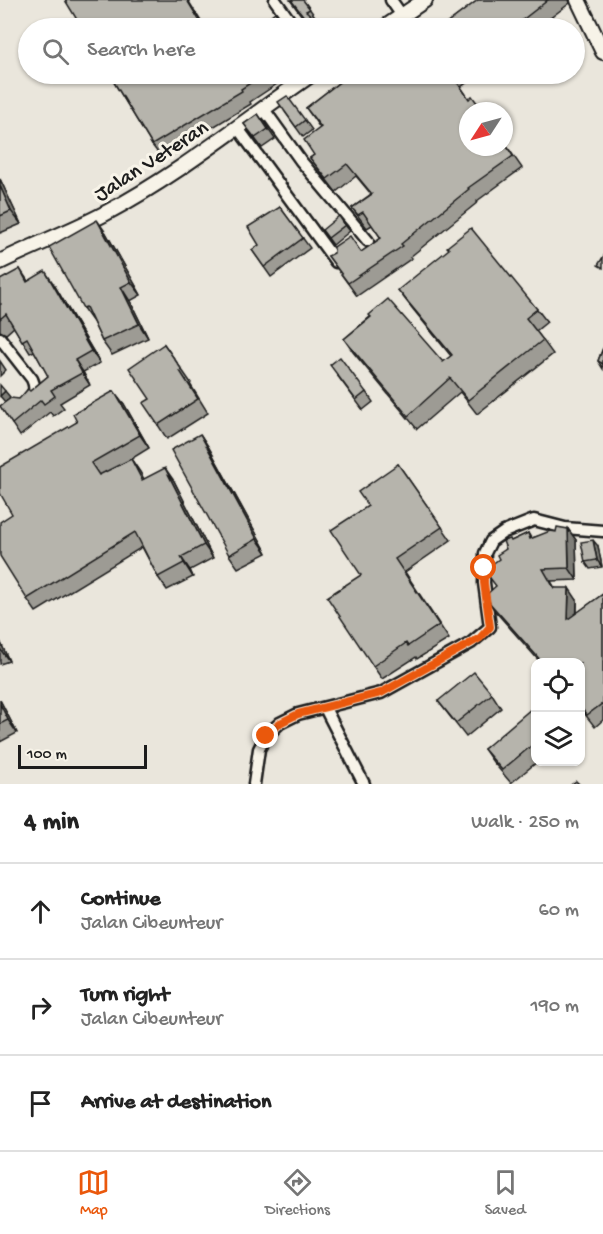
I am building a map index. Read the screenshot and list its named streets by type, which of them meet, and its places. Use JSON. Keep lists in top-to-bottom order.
{
  "streets": {
    "main road": ["Jalan Veteran"]
  },
  "scale_bar": "100 m",
  "north": "bottom left",
  "page": {
    "search": "Search here",
    "scale": "100 m",
    "heading": ["4 min", "Walk · 250 m"],
    "list": [
      ["Continue", "Jalan Cibeunteur", "60 m"],
      ["Turn right", "Jalan Cibeunteur", "190 m"],
      "Arrive at destination"
    ],
    "nav": ["Map", "Directions", "Saved"]
  }
}
